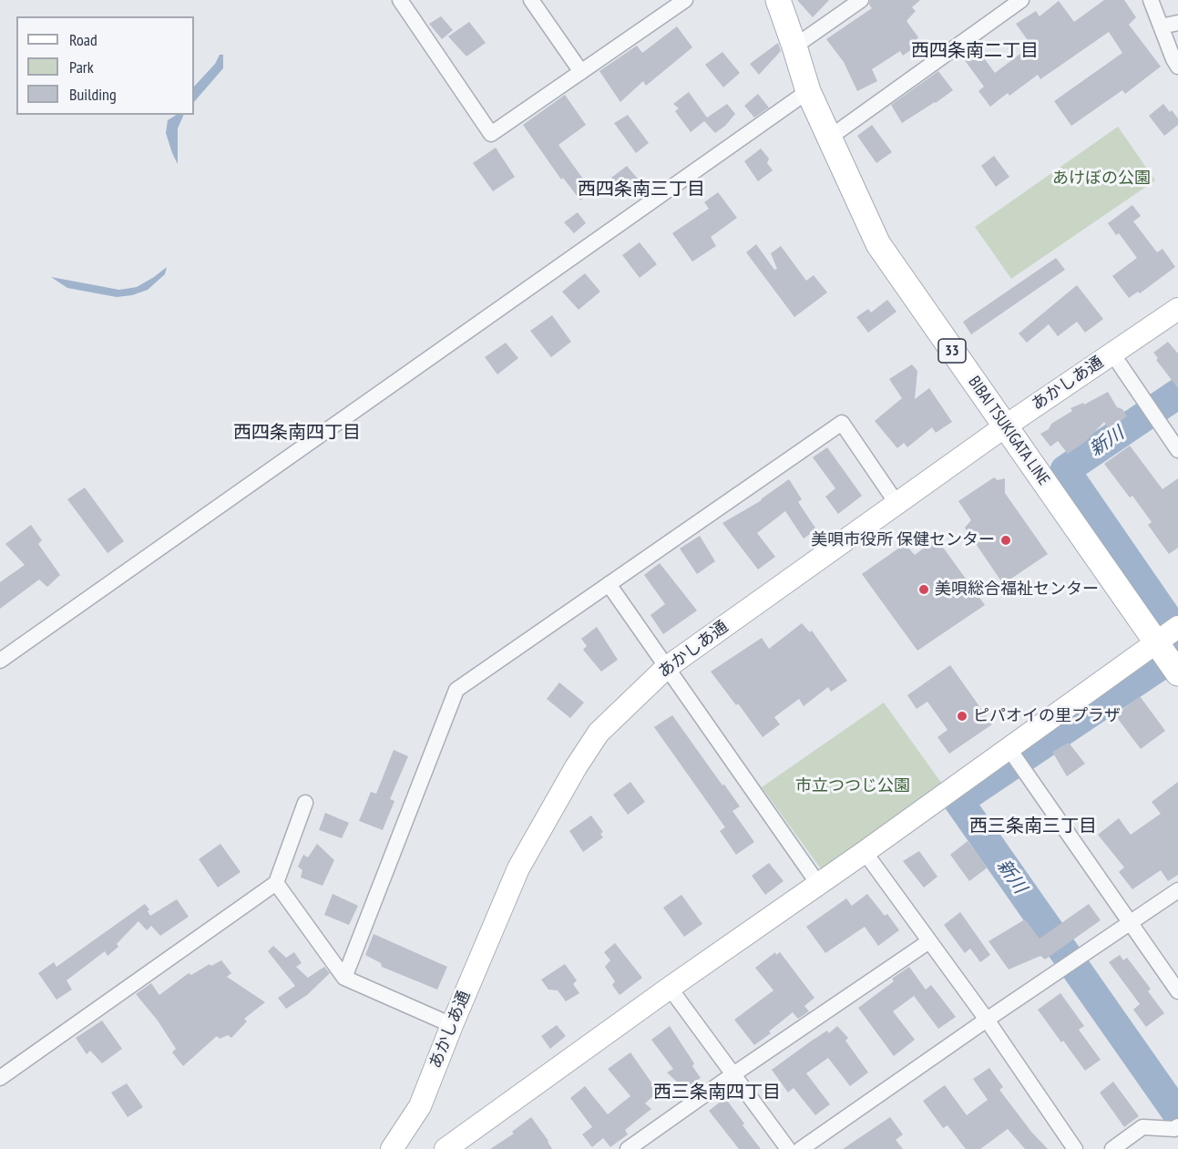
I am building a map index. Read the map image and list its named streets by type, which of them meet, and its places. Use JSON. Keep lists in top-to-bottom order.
{
  "streets": {
    "main road": ["33", "BIBAI TSUKIGATA LINE"],
    "street": ["あかしあ通"]
  },
  "crossings": [
    ["あかしあ通", "BIBAI TSUKIGATA LINE"]
  ],
  "districts": [
    "西四条南二丁目",
    "西四条南三丁目",
    "西四条南四丁目",
    "西三条南三丁目",
    "西三条南四丁目"
  ],
  "water": ["新川"],
  "parks": ["あけぼの公園", "市立つつじ公園"],
  "places": ["美唄市役所 保健センター", "美唄総合福祉センター", "ピパオイの里プラザ"],
  "legend": ["Road", "Park", "Building"]
}
